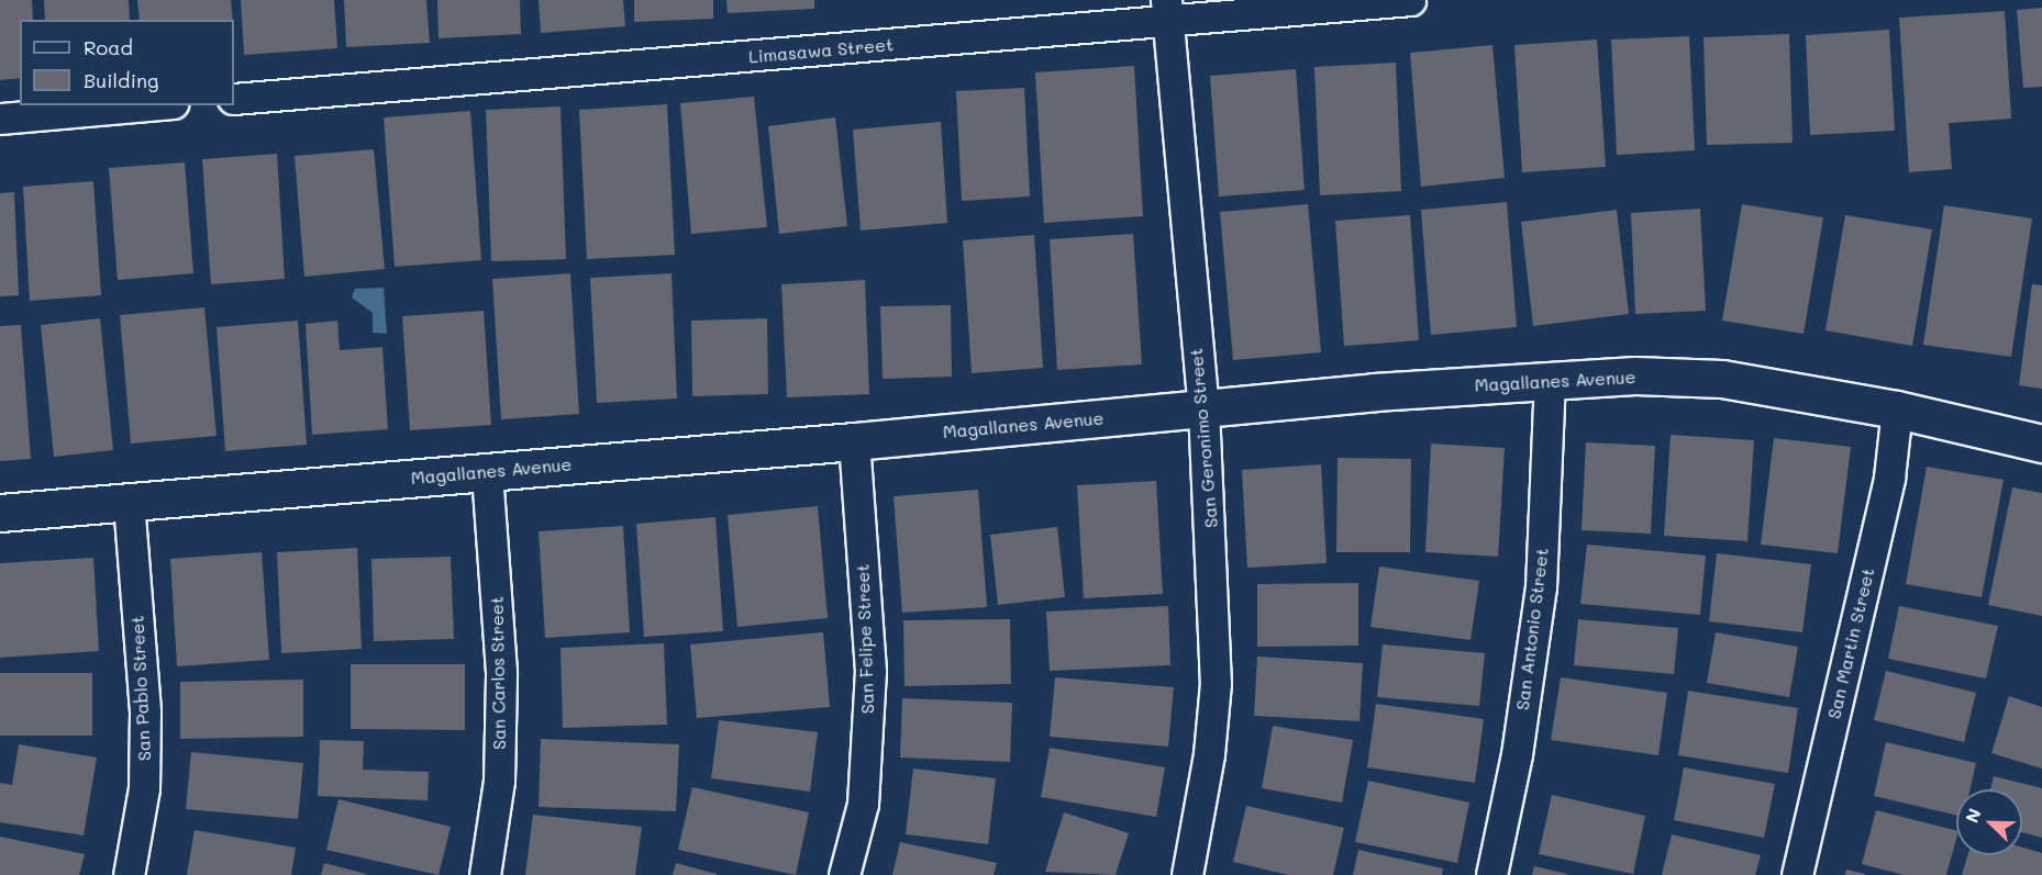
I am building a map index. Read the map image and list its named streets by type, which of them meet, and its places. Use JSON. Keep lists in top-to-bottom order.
{
  "streets": {
    "street": [
      "Limasawa Street",
      "Magallanes Avenue",
      "San Geronimo Street",
      "San Antonio Street",
      "San Felipe Street",
      "San Martin Street",
      "San Carlos Street",
      "San Pablo Street"
    ]
  },
  "crossings": [
    ["Limasawa Street", "San Geronimo Street"],
    ["Magallanes Avenue", "San Geronimo Street"],
    ["Magallanes Avenue", "San Antonio Street"],
    ["Magallanes Avenue", "San Felipe Street"],
    ["Magallanes Avenue", "San Martin Street"],
    ["Magallanes Avenue", "San Carlos Street"],
    ["Magallanes Avenue", "San Pablo Street"]
  ],
  "legend": ["Road", "Building"],
  "north": "top left"
}
